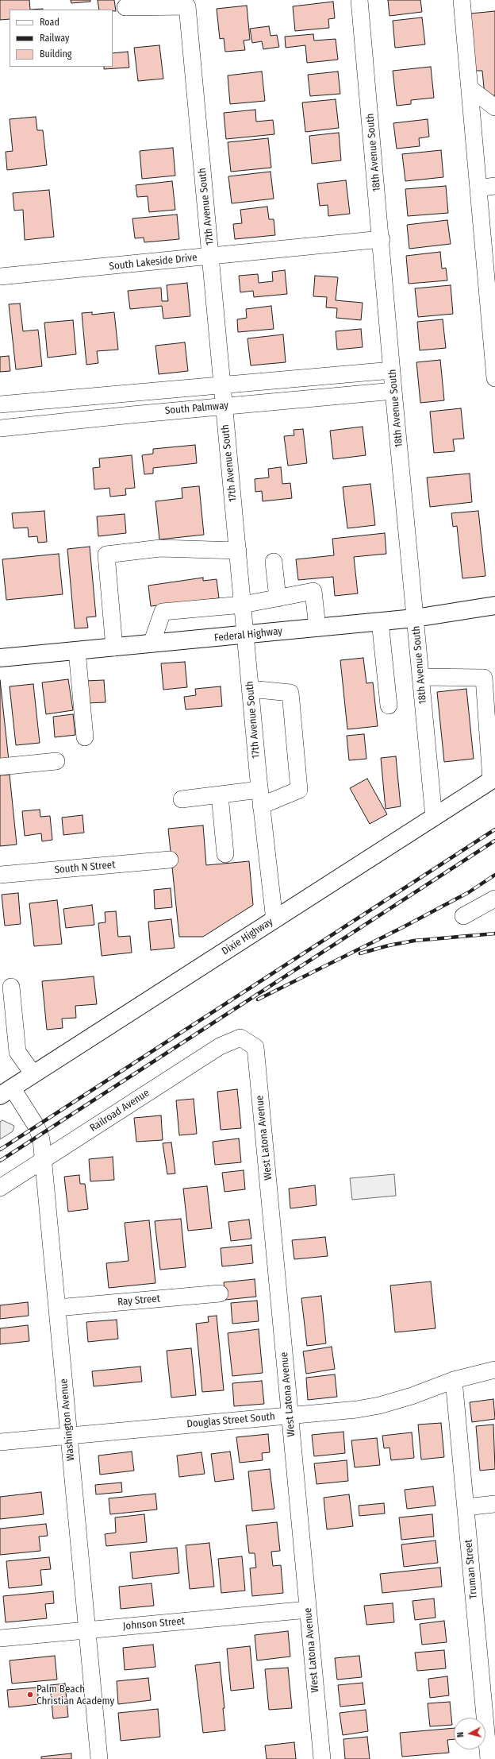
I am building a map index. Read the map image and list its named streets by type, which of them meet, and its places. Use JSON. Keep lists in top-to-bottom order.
{
  "streets": {
    "main road": ["Federal Highway", "Dixie Highway"],
    "street": [
      "18th Avenue South",
      "17th Avenue South",
      "South Lakeside Drive",
      "South Palmway",
      "South N Street",
      "Railroad Avenue",
      "West Latona Avenue",
      "Ray Street",
      "Washington Avenue",
      "Douglas Street South",
      "Truman Street",
      "Johnson Street"
    ]
  },
  "crossings": [
    ["18th Avenue South", "South Lakeside Drive"],
    ["18th Avenue South", "South Palmway"],
    ["18th Avenue South", "Federal Highway"],
    ["18th Avenue South", "Dixie Highway"],
    ["17th Avenue South", "South Lakeside Drive"],
    ["17th Avenue South", "South Palmway"],
    ["17th Avenue South", "Federal Highway"],
    ["17th Avenue South", "Dixie Highway"],
    ["Dixie Highway", "Washington Avenue"],
    ["Railroad Avenue", "West Latona Avenue"],
    ["Railroad Avenue", "Washington Avenue"],
    ["West Latona Avenue", "Douglas Street South"],
    ["West Latona Avenue", "Johnson Street"],
    ["Ray Street", "Washington Avenue"],
    ["Washington Avenue", "Douglas Street South"],
    ["Washington Avenue", "Johnson Street"],
    ["Douglas Street South", "Truman Street"]
  ],
  "places": ["Palm Beach Christian Academy"],
  "legend": ["Road", "Railway", "Building"],
  "north": "left"
}
